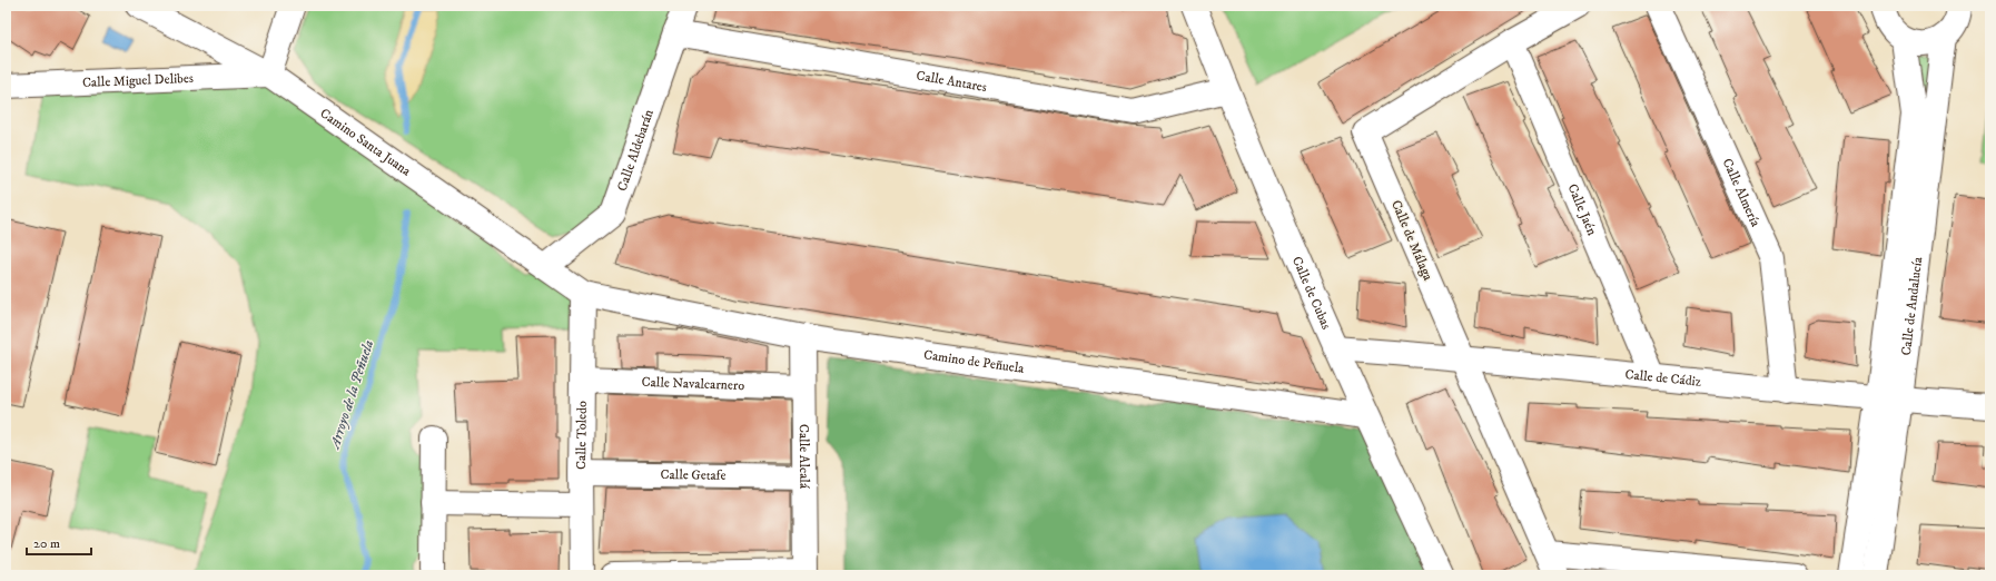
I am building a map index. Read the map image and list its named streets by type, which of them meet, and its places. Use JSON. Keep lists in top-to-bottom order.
{
  "streets": {
    "street": [
      "Calle Miguel Delibes",
      "Calle Antares",
      "Camino Santa Juana",
      "Calle Aldebarán",
      "Calle Almería",
      "Calle Jaén",
      "Calle de Málaga",
      "Calle de Cubas",
      "Calle de Andalucía",
      "Camino de Peñuela",
      "Calle de Cádiz",
      "Calle Navalcarnero",
      "Calle Toledo",
      "Calle Alcalá",
      "Calle Getafe"
    ]
  },
  "crossings": [
    ["Calle Miguel Delibes", "Camino Santa Juana"],
    ["Calle Antares", "Calle Aldebarán"],
    ["Calle Antares", "Calle de Cubas"],
    ["Camino Santa Juana", "Calle Aldebarán"],
    ["Camino Santa Juana", "Camino de Peñuela"],
    ["Camino Santa Juana", "Calle Toledo"],
    ["Calle Almería", "Calle de Cádiz"],
    ["Calle Jaén", "Calle de Málaga"],
    ["Calle Jaén", "Calle de Cádiz"],
    ["Calle de Málaga", "Calle de Cádiz"],
    ["Calle de Cubas", "Camino de Peñuela"],
    ["Calle de Cubas", "Calle de Cádiz"],
    ["Calle de Andalucía", "Calle de Cádiz"],
    ["Camino de Peñuela", "Calle Toledo"],
    ["Camino de Peñuela", "Calle Alcalá"],
    ["Calle Navalcarnero", "Calle Toledo"],
    ["Calle Navalcarnero", "Calle Alcalá"],
    ["Calle Toledo", "Calle Getafe"],
    ["Calle Alcalá", "Calle Getafe"]
  ],
  "water": ["Arroyo de la Peñuela"],
  "scale_bar": "20 m"
}
